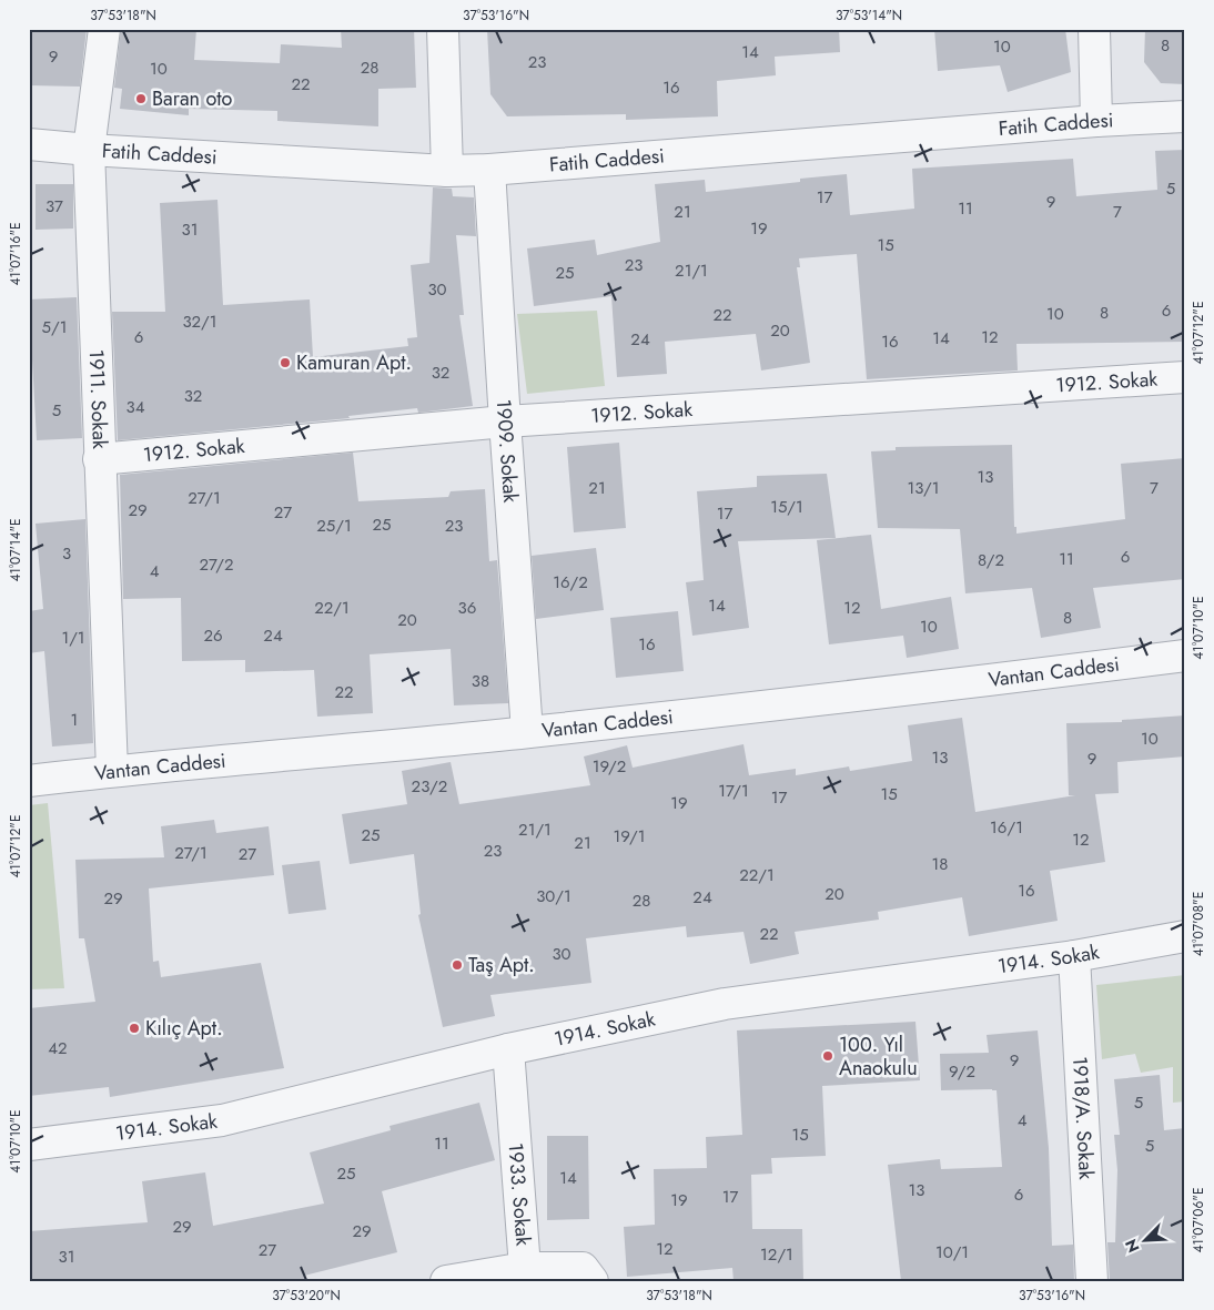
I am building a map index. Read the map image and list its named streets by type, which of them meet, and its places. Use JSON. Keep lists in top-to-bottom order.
{
  "streets": {
    "street": [
      "Fatih Caddesi",
      "1912. Sokak",
      "1911. Sokak",
      "1909. Sokak",
      "Vantan Caddesi",
      "1914. Sokak",
      "1918/A. Sokak",
      "1933. Sokak"
    ]
  },
  "crossings": [
    ["Fatih Caddesi", "1911. Sokak"],
    ["Fatih Caddesi", "1909. Sokak"],
    ["1912. Sokak", "1911. Sokak"],
    ["1912. Sokak", "1909. Sokak"],
    ["1911. Sokak", "Vantan Caddesi"],
    ["1909. Sokak", "Vantan Caddesi"],
    ["1914. Sokak", "1918/A. Sokak"],
    ["1914. Sokak", "1933. Sokak"]
  ],
  "places": [
    "Baran oto",
    "Kamuran Apt.",
    "Taş Apt.",
    "Kılıç Apt.",
    "100. Yıl Anaokulu"
  ],
  "house_numbers": [
    "8",
    "10",
    "14",
    "9",
    "23",
    "28",
    "10",
    "22",
    "16",
    "5",
    "17",
    "9",
    "37",
    "11",
    "21",
    "7",
    "19",
    "31",
    "15",
    "23",
    "21/1",
    "25",
    "30",
    "6",
    "8",
    "10",
    "22",
    "32/1",
    "5/1",
    "20",
    "6",
    "12",
    "14",
    "24",
    "16",
    "32",
    "32",
    "34",
    "5",
    "13",
    "21",
    "13/1",
    "7",
    "27/1",
    "15/1",
    "29",
    "27",
    "17",
    "25",
    "25/1",
    "23",
    "3",
    "6",
    "11",
    "8/2",
    "27/2",
    "4",
    "16/2",
    "14",
    "22/1",
    "36",
    "12",
    "8",
    "20",
    "10",
    "26",
    "24",
    "1/1",
    "16",
    "38",
    "22",
    "1",
    "10",
    "13",
    "9",
    "19/2",
    "23/2",
    "17/1",
    "15",
    "17",
    "19",
    "16/1",
    "21/1",
    "25",
    "19/1",
    "12",
    "21",
    "23",
    "27/1",
    "27",
    "18",
    "22/1",
    "16",
    "20",
    "30/1",
    "24",
    "29",
    "28",
    "22",
    "30",
    "42",
    "9",
    "9/2",
    "5",
    "4",
    "15",
    "11",
    "5",
    "25",
    "14",
    "13",
    "6",
    "17",
    "19",
    "29",
    "29",
    "12",
    "27",
    "10/1",
    "12/1",
    "31"
  ],
  "north": "bottom left",
  "coordinates": [
    "37°53'18\"N",
    "37°53'16\"N",
    "37°53'14\"N",
    "41°07'16\"E",
    "41°07'12\"E",
    "41°07'14\"E",
    "41°07'10\"E",
    "41°07'08\"E",
    "41°07'06\"E",
    "37°53'20\"N"
  ]
}
